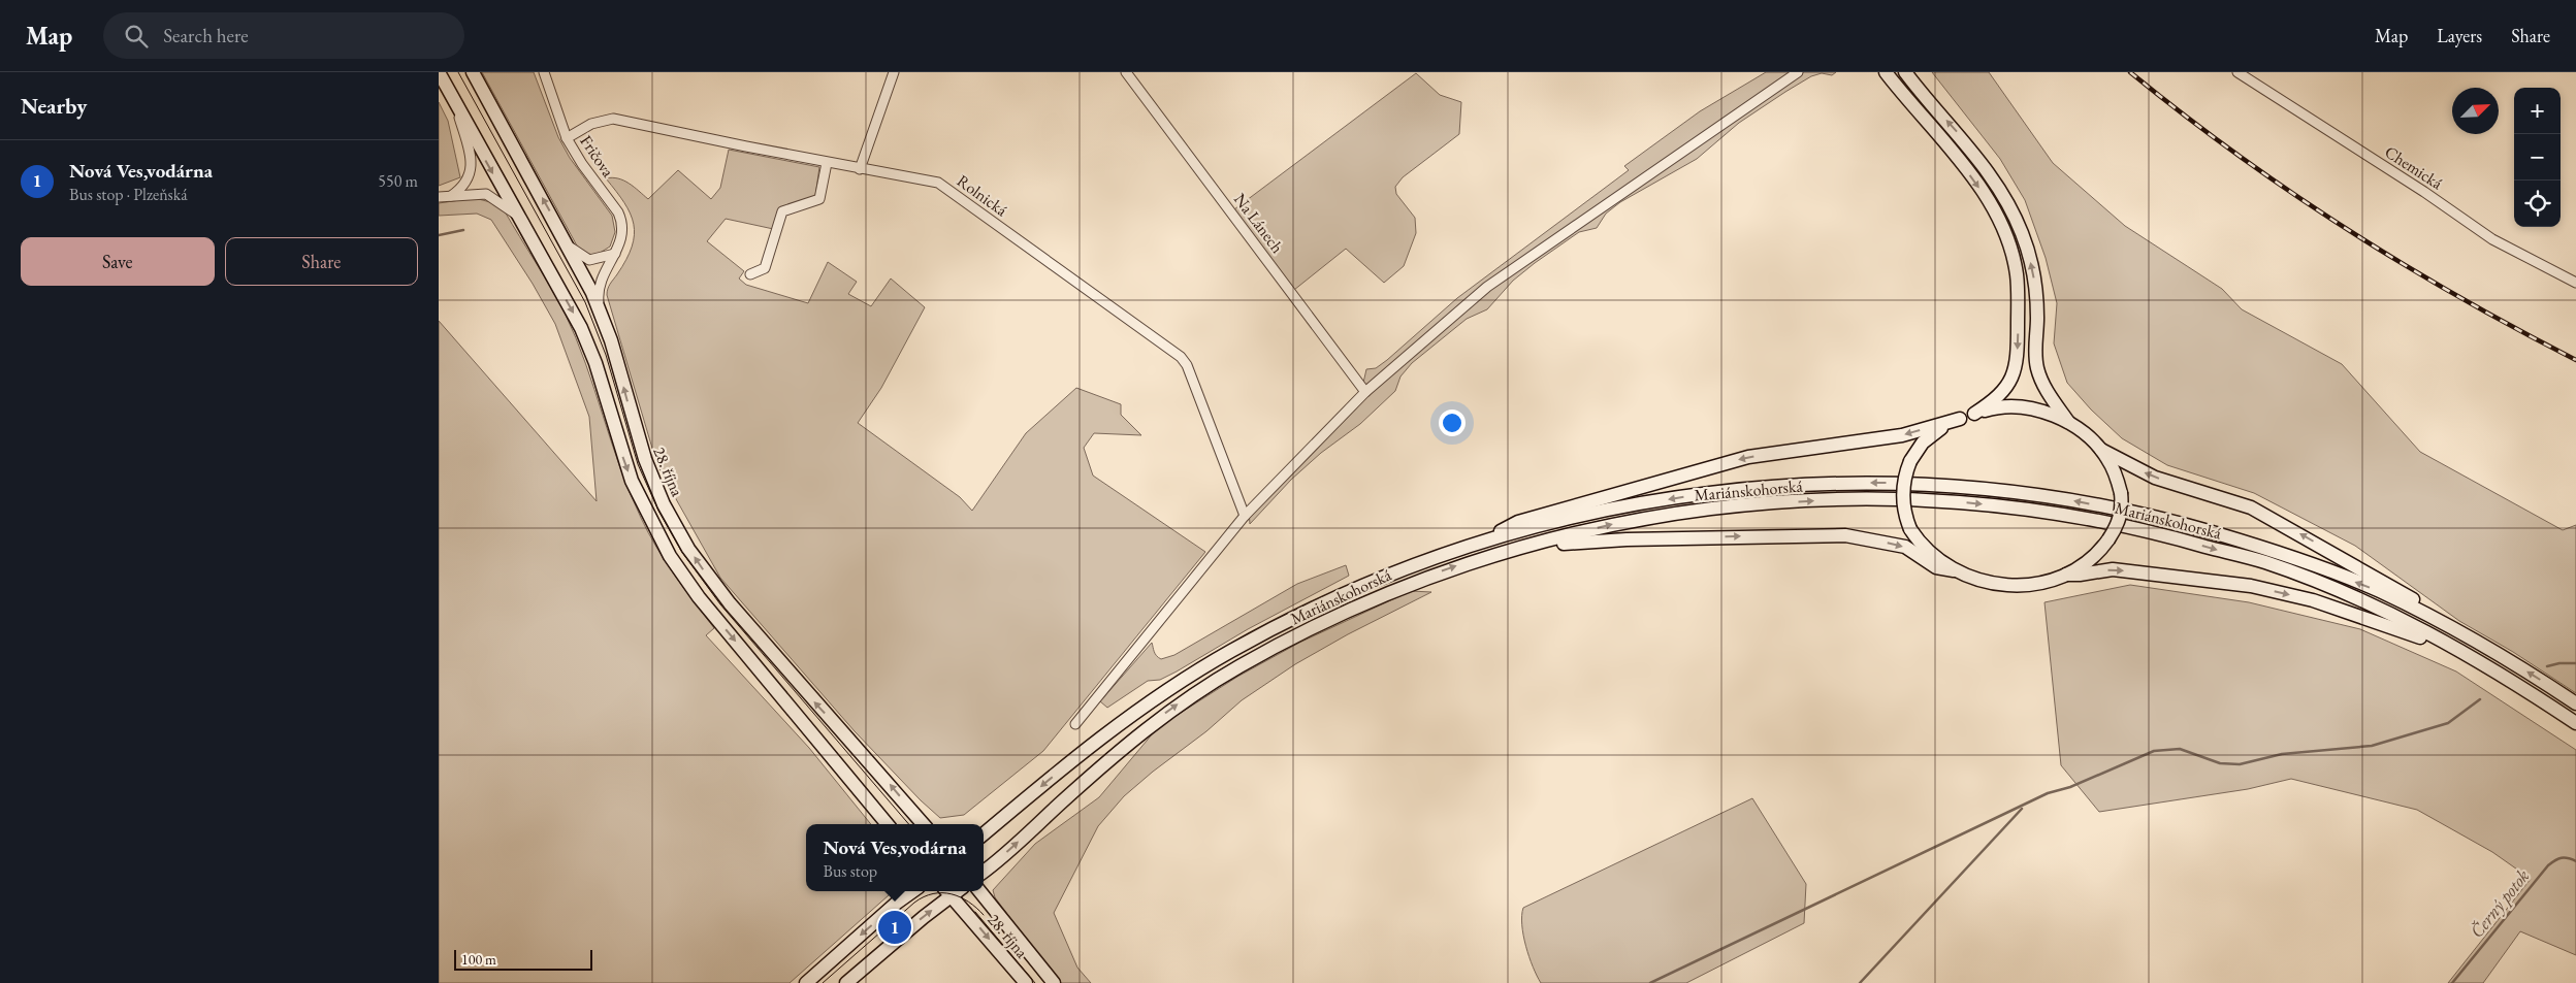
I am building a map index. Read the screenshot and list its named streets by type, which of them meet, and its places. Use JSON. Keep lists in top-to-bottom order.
{
  "streets": {
    "main road": ["28. října", "Mariánskohorská"],
    "street": [
      "Fričova",
      "Chemická",
      "Rolnická",
      "Na Lánech"
    ]
  },
  "crossings": [
    ["Fričova", "Rolnická"],
    ["Fričova", "28. října"]
  ],
  "water": ["Černý potok"],
  "scale_bar": "100 m",
  "north": "top right",
  "page": {
    "header": "Map",
    "search": "Search here",
    "nav": ["Map", "Layers", "Share"],
    "heading": "Nearby",
    "map_buttons": ["+", "−"],
    "list": [
      {
        "mark": "1",
        "name": "Nová Ves,vodárna",
        "note": "Bus stop · Plzeňská",
        "value": "550 m"
      }
    ],
    "buttons": ["Save", "Share"],
    "popup": ["Nová Ves,vodárna", "Bus stop"],
    "pins": "1",
    "scale": "100 m"
  }
}
